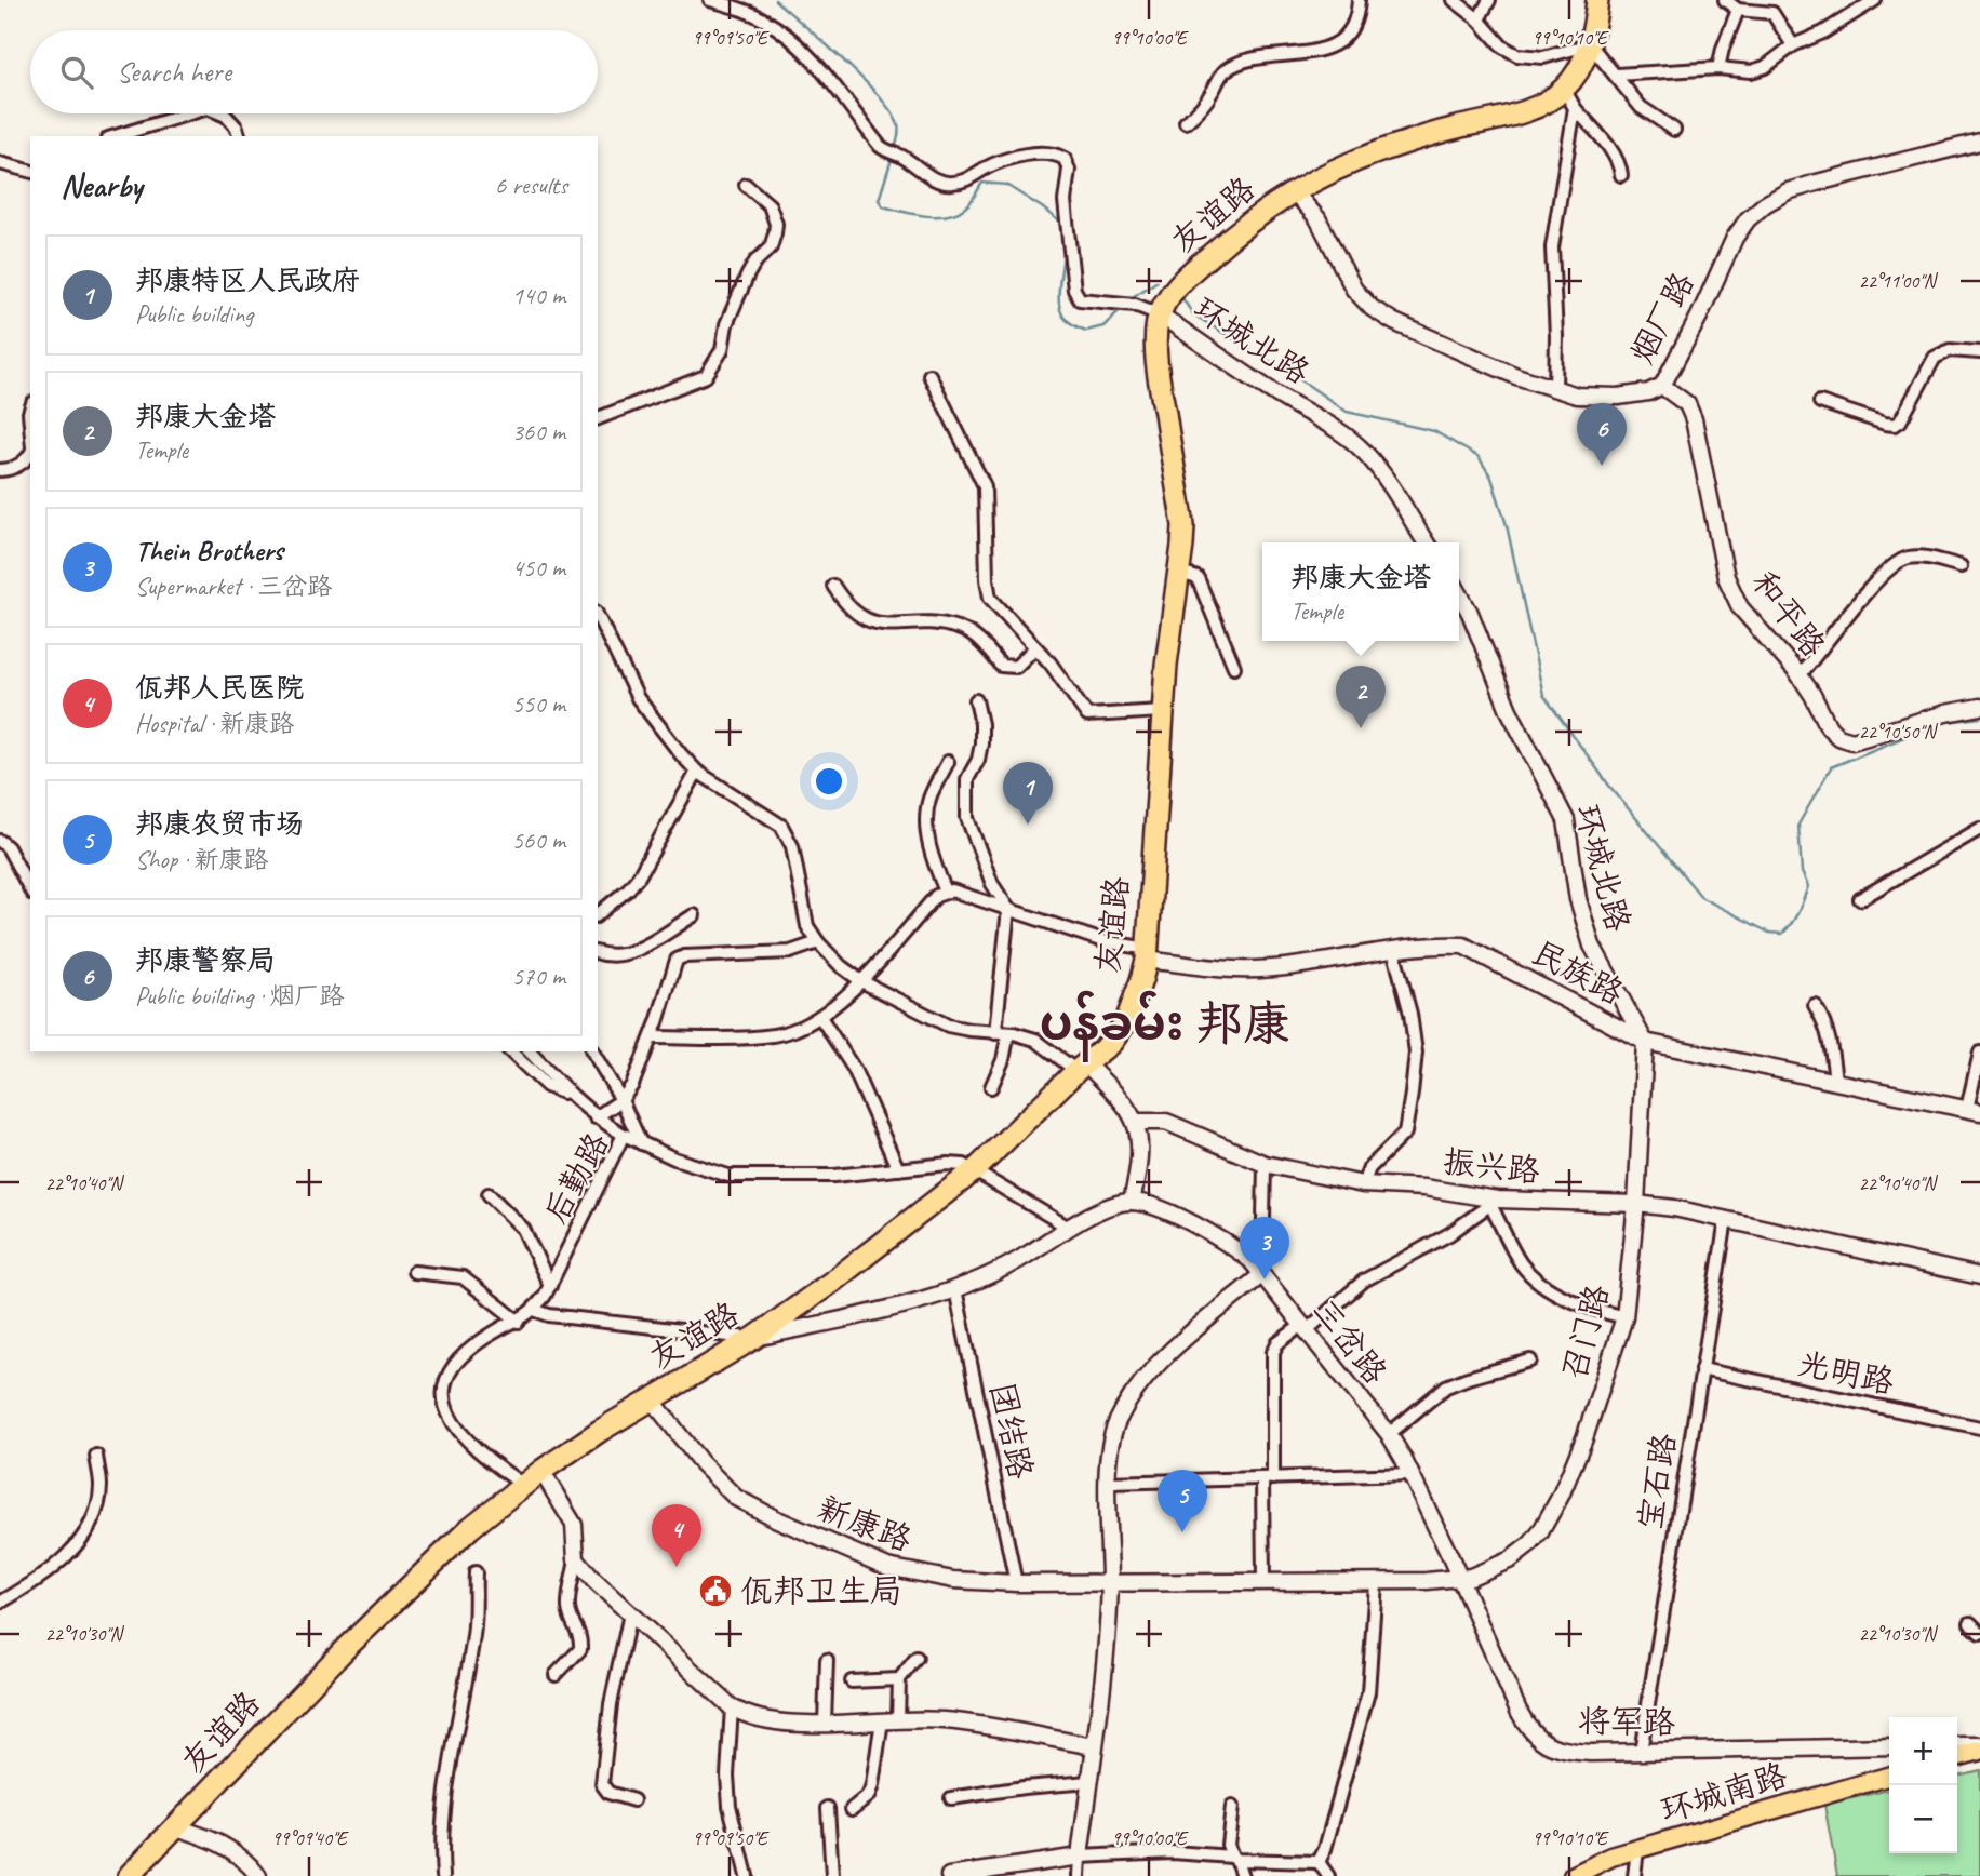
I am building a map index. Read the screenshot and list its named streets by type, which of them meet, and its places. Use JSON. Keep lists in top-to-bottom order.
{
  "streets": {
    "highway": ["友谊路"],
    "main road": [
      "烟厂路",
      "环城北路",
      "和平路",
      "民族路",
      "振兴路",
      "召门路",
      "三岔路",
      "新康路",
      "将军路",
      "环城南路"
    ],
    "street": [
      "后勤路",
      "光明路",
      "团结路",
      "宝石路"
    ]
  },
  "crossings": [
    ["友谊路", "烟厂路"],
    ["友谊路", "环城北路"],
    ["友谊路", "民族路"],
    ["友谊路", "后勤路"],
    ["友谊路", "新康路"],
    ["烟厂路", "和平路"],
    ["环城北路", "民族路"],
    ["环城北路", "召门路"],
    ["民族路", "召门路"],
    ["振兴路", "召门路"],
    ["振兴路", "宝石路"],
    ["召门路", "三岔路"],
    ["召门路", "新康路"],
    ["召门路", "将军路"],
    ["三岔路", "新康路"],
    ["三岔路", "将军路"],
    ["光明路", "宝石路"],
    ["团结路", "新康路"],
    ["宝石路", "将军路"],
    ["新康路", "将军路"]
  ],
  "districts": ["ပန်ခမ်း 邦康"],
  "places": {
    "public building": ["佤邦卫生局"]
  },
  "page": {
    "search": "Search here",
    "heading": ["Nearby", "6 results"],
    "list": [
      {
        "mark": "1",
        "name": "邦康特区人民政府",
        "note": "Public building",
        "value": "140 m"
      },
      {
        "mark": "2",
        "name": "邦康大金塔",
        "note": "Temple",
        "value": "360 m"
      },
      {
        "mark": "3",
        "name": "Thein Brothers",
        "note": "Supermarket · 三岔路",
        "value": "450 m"
      },
      {
        "mark": "4",
        "name": "佤邦人民医院",
        "note": "Hospital · 新康路",
        "value": "550 m"
      },
      {
        "mark": "5",
        "name": "邦康农贸市场",
        "note": "Shop · 新康路",
        "value": "560 m"
      },
      {
        "mark": "6",
        "name": "邦康警察局",
        "note": "Public building · 烟厂路",
        "value": "570 m"
      }
    ],
    "pins": [
      "6",
      "2",
      "1",
      "3",
      "5",
      "4"
    ],
    "popup": ["邦康大金塔", "Temple"],
    "map_buttons": ["+", "−"]
  },
  "coordinates": [
    "99°09'50\"E",
    "99°10'00\"E",
    "99°10'10\"E",
    "22°11'00\"N",
    "22°10'50\"N",
    "22°10'40\"N",
    "22°10'30\"N",
    "99°09'40\"E"
  ]
}
